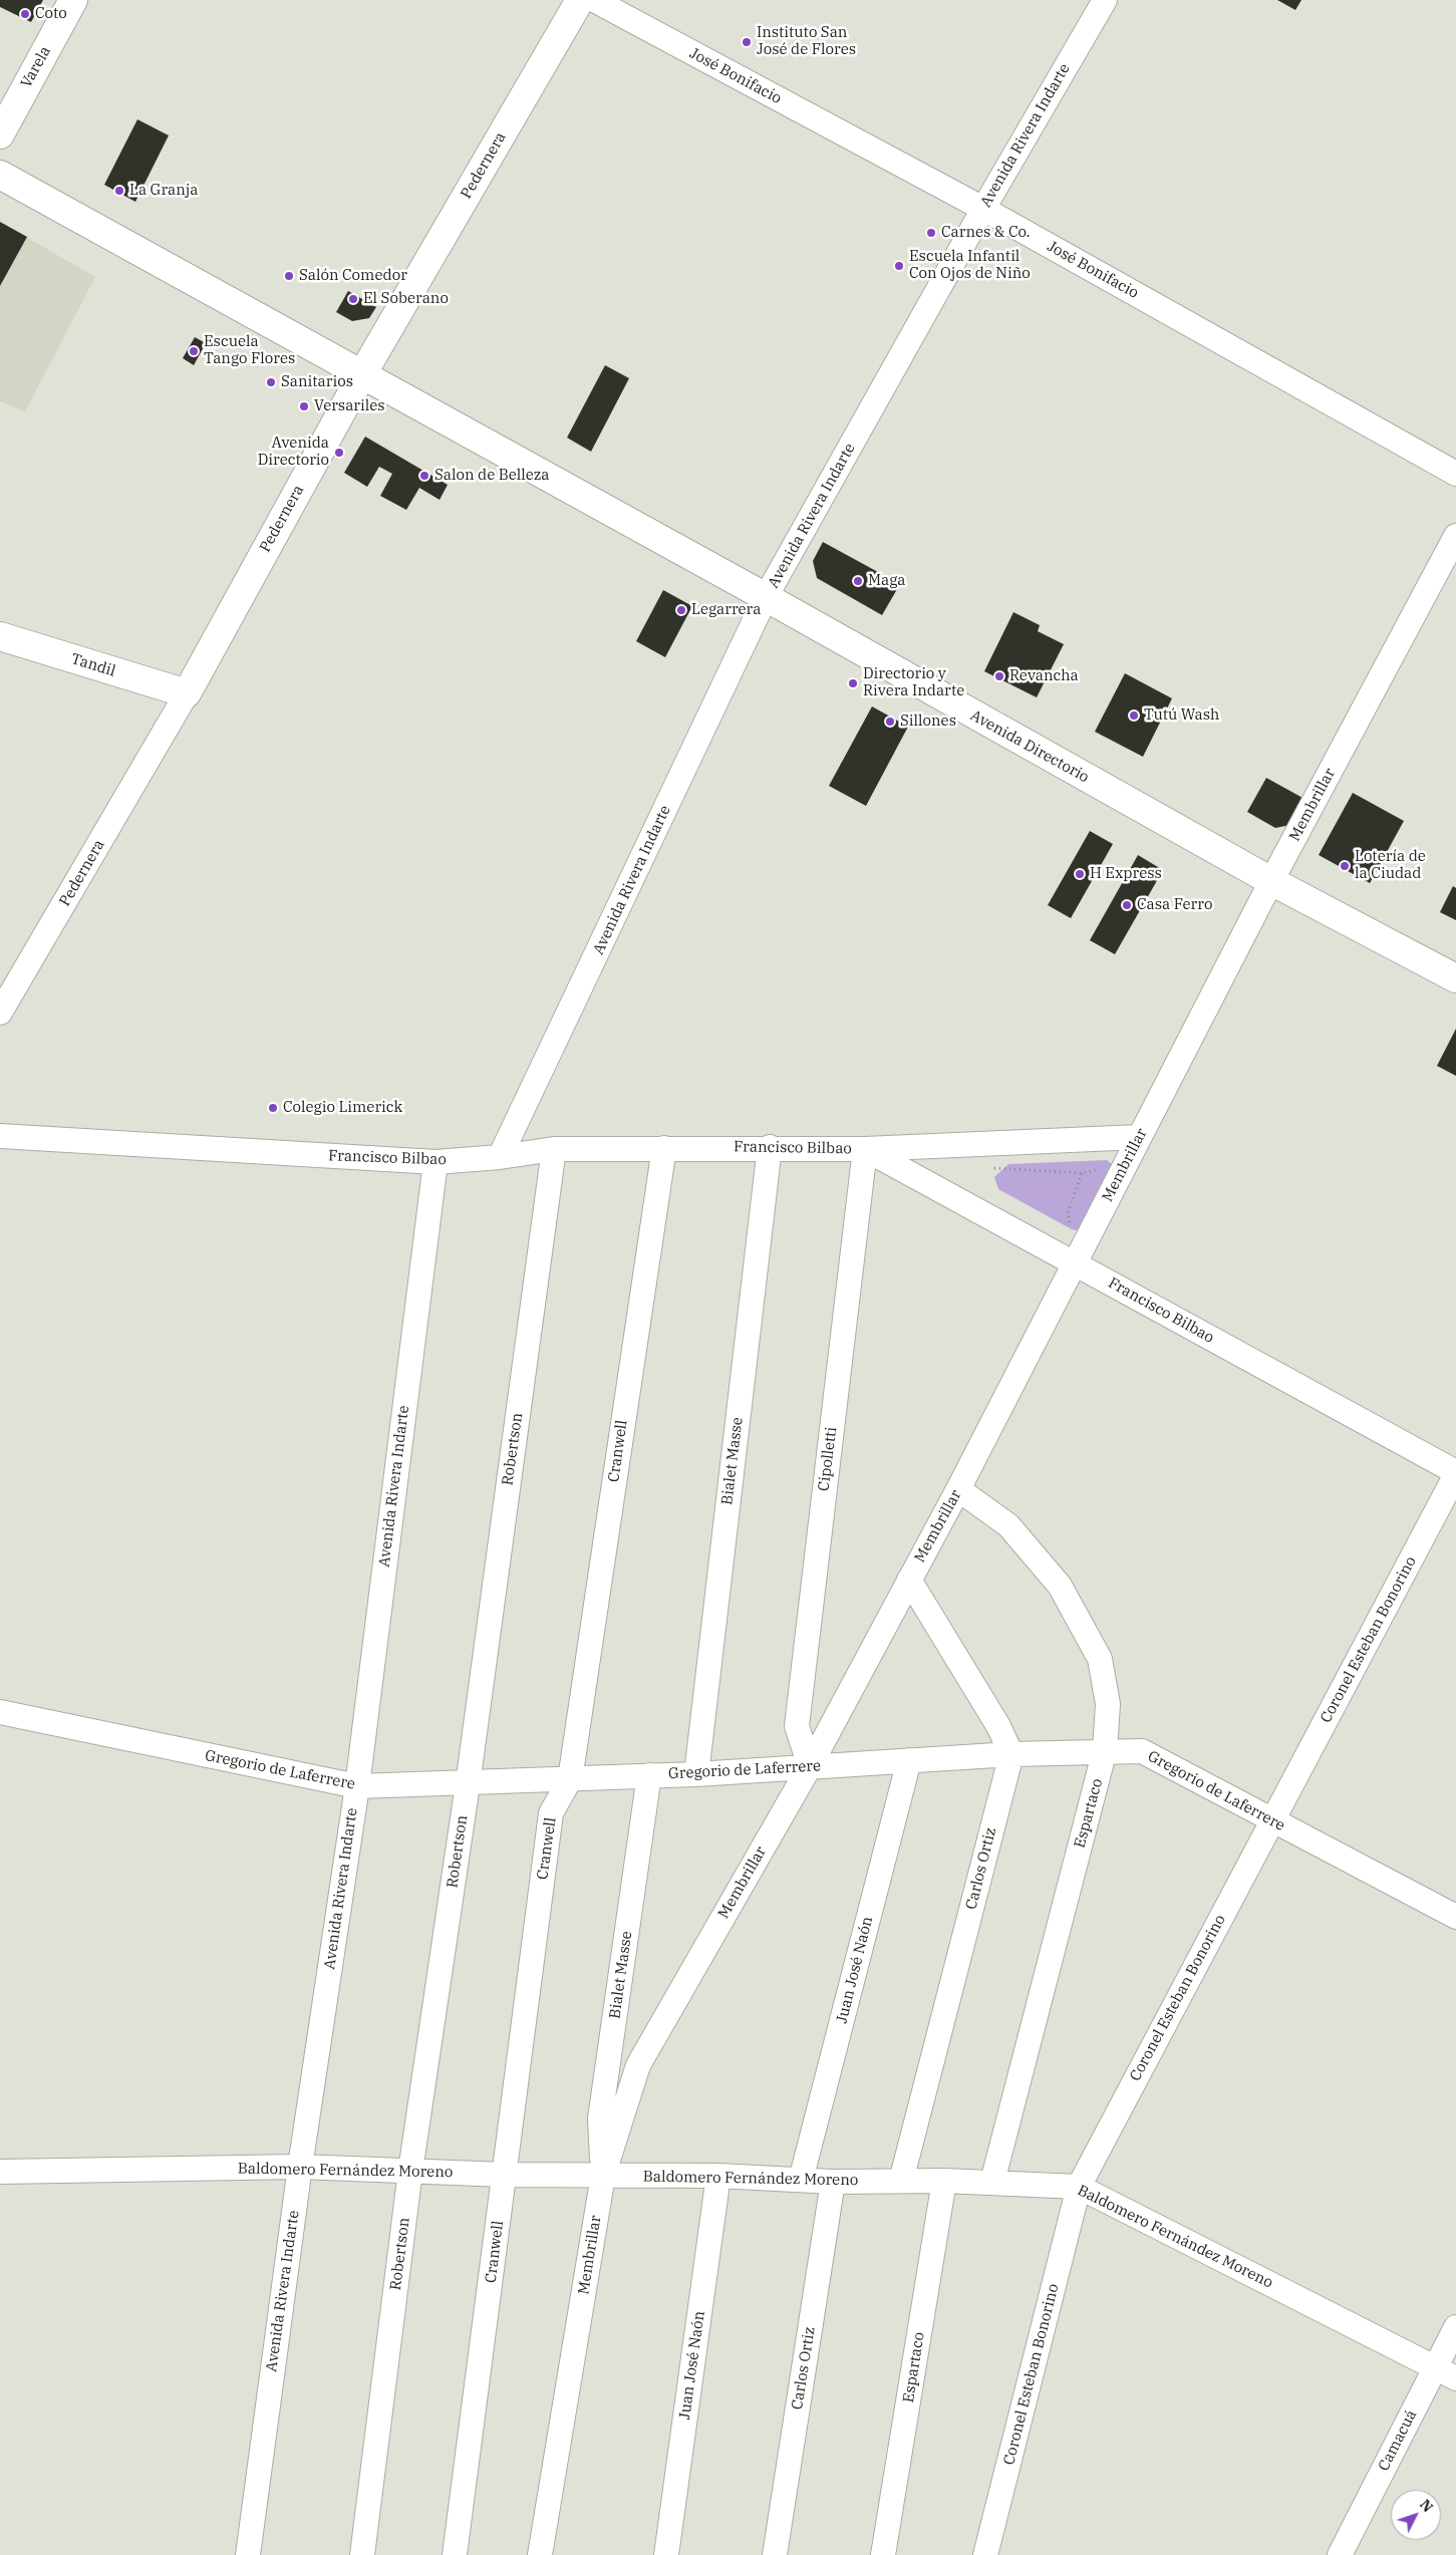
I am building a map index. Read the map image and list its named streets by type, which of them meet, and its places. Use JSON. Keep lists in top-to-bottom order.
{
  "streets": {
    "main road": [
      "Varela",
      "Pedernera",
      "Tandil",
      "Avenida Directorio"
    ],
    "street": [
      "José Bonifacio",
      "Avenida Rivera Indarte",
      "Membrillar",
      "Francisco Bilbao",
      "Robertson",
      "Cranwell",
      "Cipolletti",
      "Bialet Masse",
      "Coronel Esteban Bonorino",
      "Gregorio de Laferrere",
      "Espartaco",
      "Carlos Ortiz",
      "Juan José Naón",
      "Baldomero Fernández Moreno",
      "Camacuá"
    ]
  },
  "crossings": [
    ["José Bonifacio", "Avenida Rivera Indarte"],
    ["Avenida Rivera Indarte", "Avenida Directorio"],
    ["Avenida Rivera Indarte", "Francisco Bilbao"],
    ["Avenida Rivera Indarte", "Gregorio de Laferrere"],
    ["Avenida Rivera Indarte", "Baldomero Fernández Moreno"],
    ["Pedernera", "Tandil"],
    ["Pedernera", "Avenida Directorio"],
    ["Avenida Directorio", "Membrillar"],
    ["Membrillar", "Francisco Bilbao"],
    ["Membrillar", "Cipolletti"],
    ["Membrillar", "Bialet Masse"],
    ["Membrillar", "Gregorio de Laferrere"],
    ["Membrillar", "Espartaco"],
    ["Membrillar", "Baldomero Fernández Moreno"],
    ["Francisco Bilbao", "Robertson"],
    ["Francisco Bilbao", "Cranwell"],
    ["Francisco Bilbao", "Cipolletti"],
    ["Francisco Bilbao", "Bialet Masse"],
    ["Francisco Bilbao", "Coronel Esteban Bonorino"],
    ["Robertson", "Gregorio de Laferrere"],
    ["Robertson", "Baldomero Fernández Moreno"],
    ["Cranwell", "Gregorio de Laferrere"],
    ["Cranwell", "Baldomero Fernández Moreno"],
    ["Cipolletti", "Gregorio de Laferrere"],
    ["Bialet Masse", "Gregorio de Laferrere"],
    ["Bialet Masse", "Baldomero Fernández Moreno"],
    ["Coronel Esteban Bonorino", "Gregorio de Laferrere"],
    ["Coronel Esteban Bonorino", "Baldomero Fernández Moreno"],
    ["Gregorio de Laferrere", "Espartaco"],
    ["Gregorio de Laferrere", "Carlos Ortiz"],
    ["Gregorio de Laferrere", "Juan José Naón"],
    ["Espartaco", "Baldomero Fernández Moreno"],
    ["Carlos Ortiz", "Baldomero Fernández Moreno"],
    ["Juan José Naón", "Baldomero Fernández Moreno"],
    ["Baldomero Fernández Moreno", "Camacuá"]
  ],
  "places": [
    "Coto",
    "Instituto San José de Flores",
    "La Granja",
    "Carnes & Co.",
    "Escuela Infantil Con Ojos de Niño",
    "Salón Comedor",
    "El Soberano",
    "Escuela Tango Flores",
    "Sanitarios",
    "Versariles",
    "Avenida Directorio",
    "Salon de Belleza",
    "Maga",
    "Legarrera",
    "Revancha",
    "Directorio y Rivera Indarte",
    "Tutú Wash",
    "Sillones",
    "Lotería de la Ciudad",
    "H Express",
    "Casa Ferro",
    "Colegio Limerick"
  ],
  "north": "top right"
}
